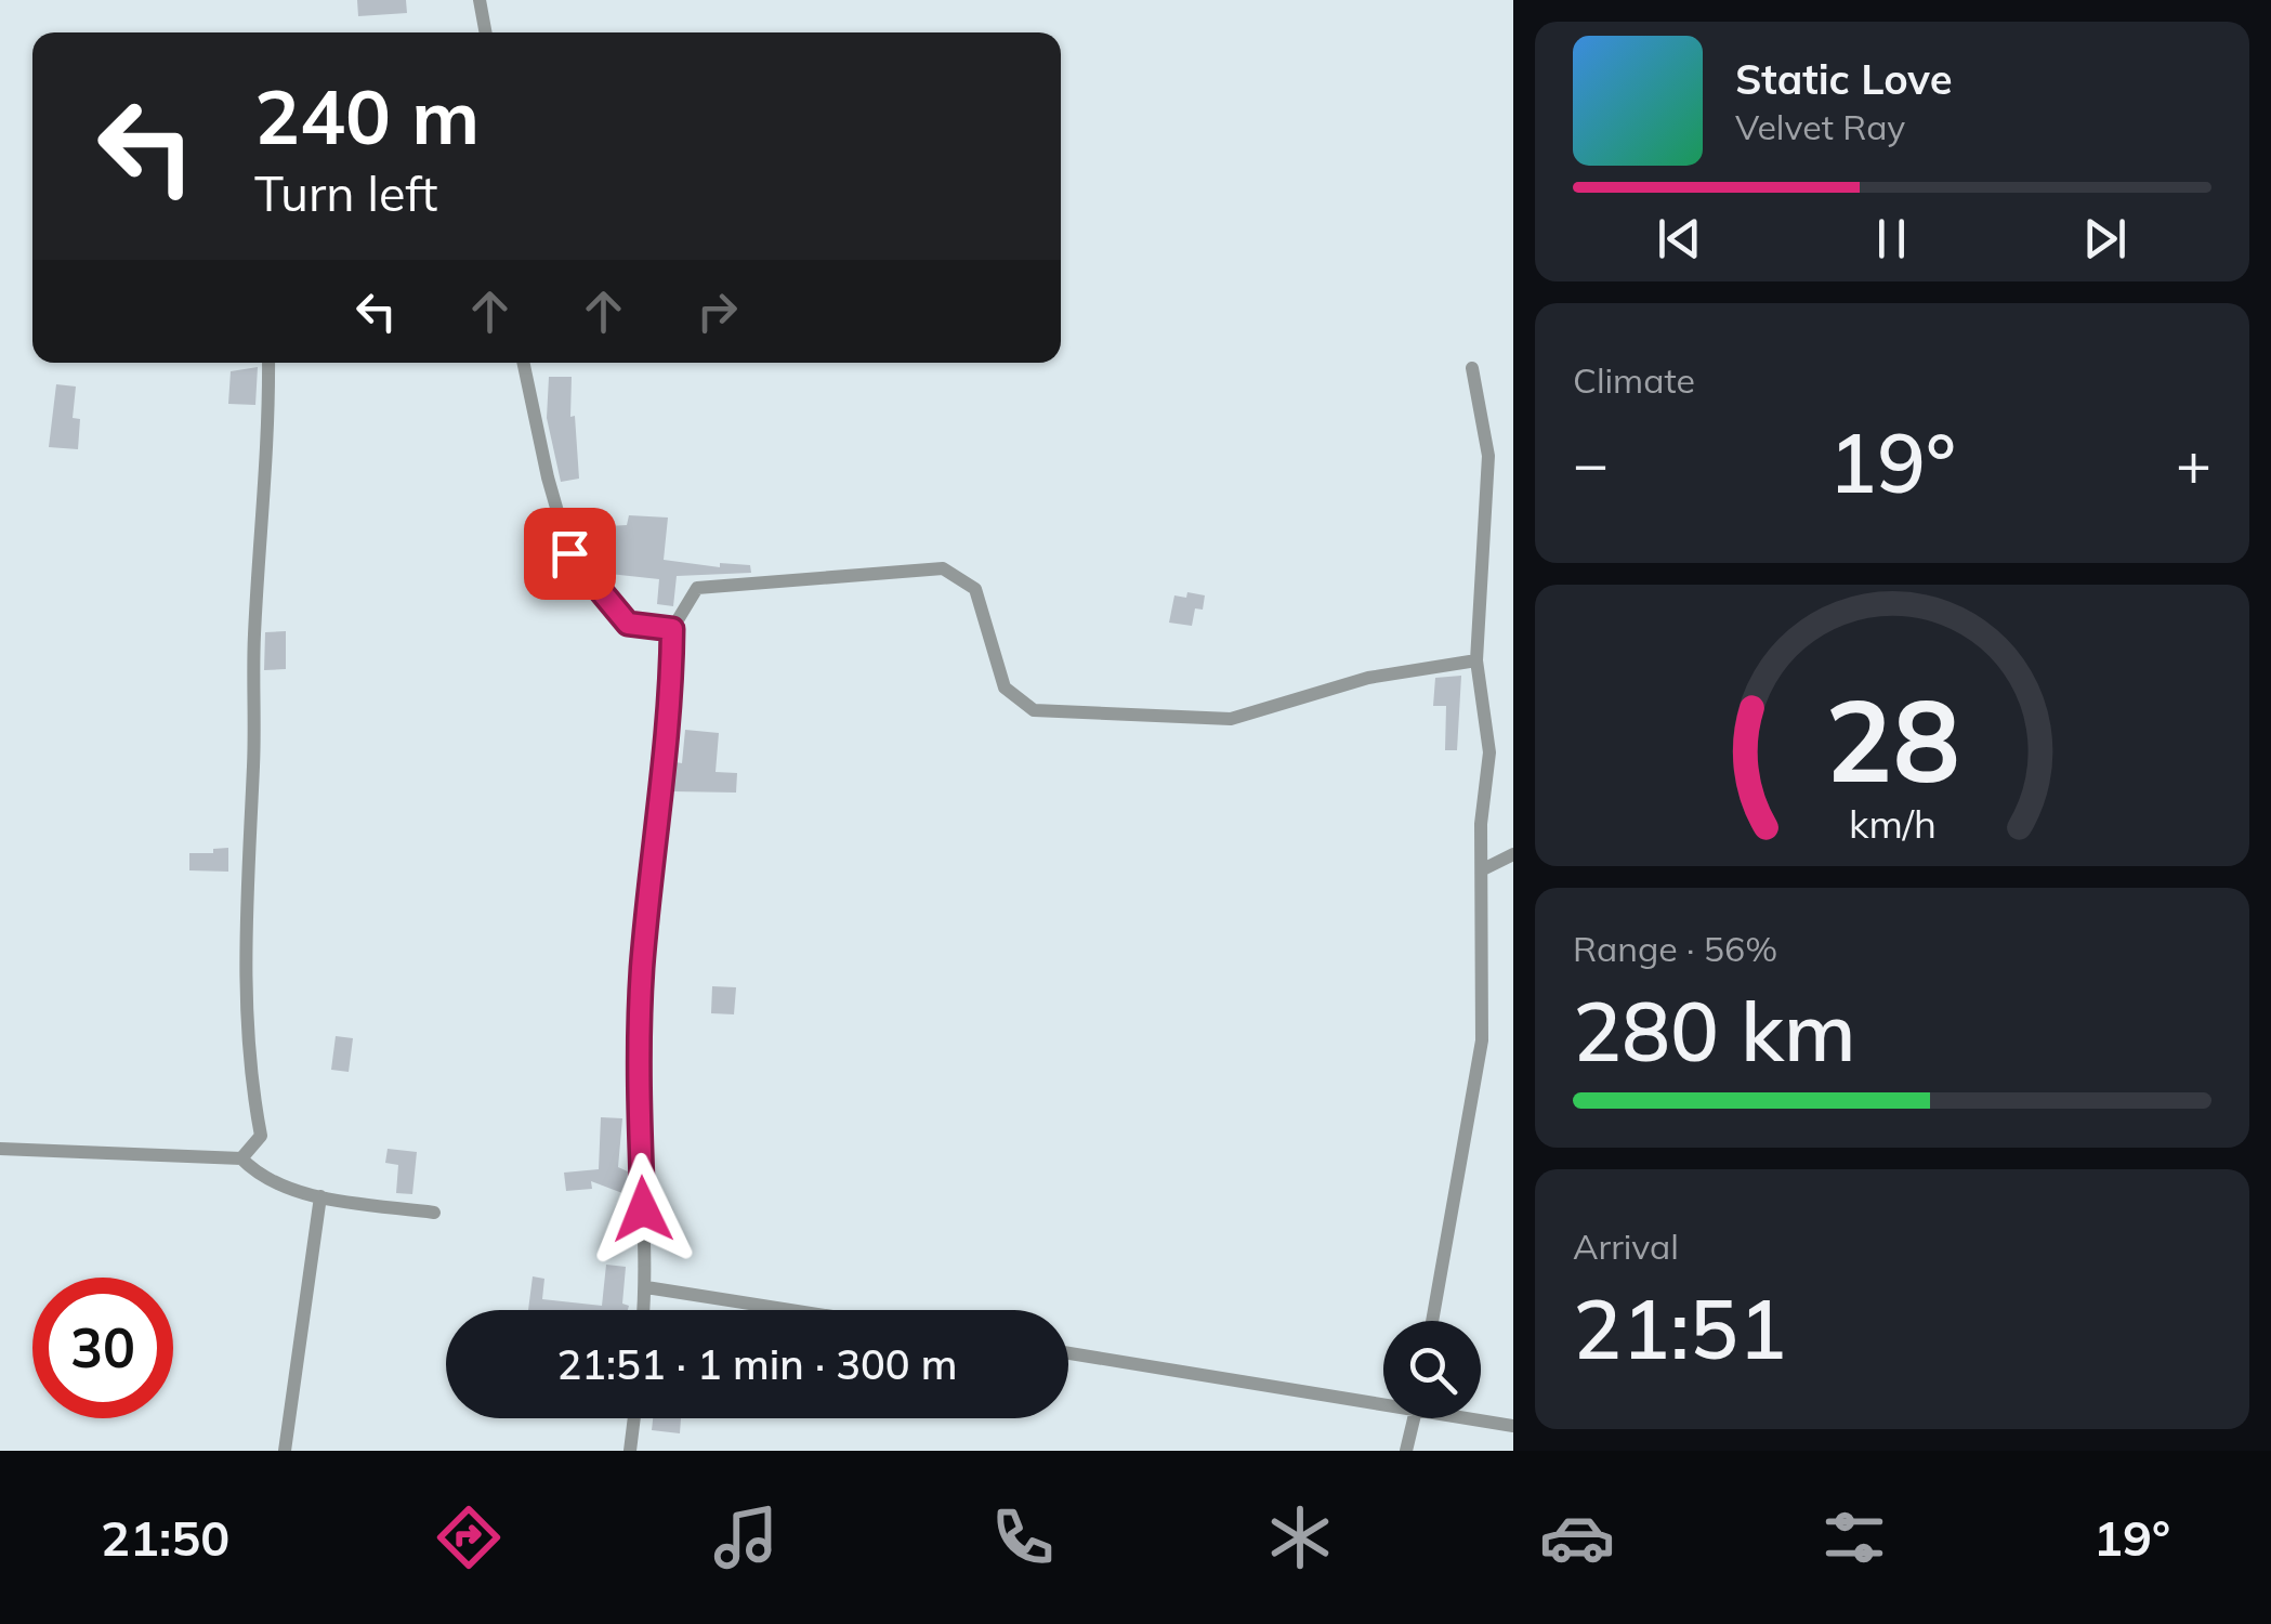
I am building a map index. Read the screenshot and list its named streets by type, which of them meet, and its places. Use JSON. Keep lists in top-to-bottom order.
{
  "page": {
    "turn": ["240 m", "Turn left"],
    "song": ["Static Love", "Velvet Ray"],
    "tile": [
      "Climate",
      ["Range · 56%", "280 km"],
      ["Arrival", "21:51"]
    ],
    "heat": ["−", "19°", "+"],
    "limit": "30",
    "trip": "21:51 · 1 min · 300 m",
    "tabs": ["21:50", "19°"],
    "gauge": ["28", "km/h"]
  }
}
